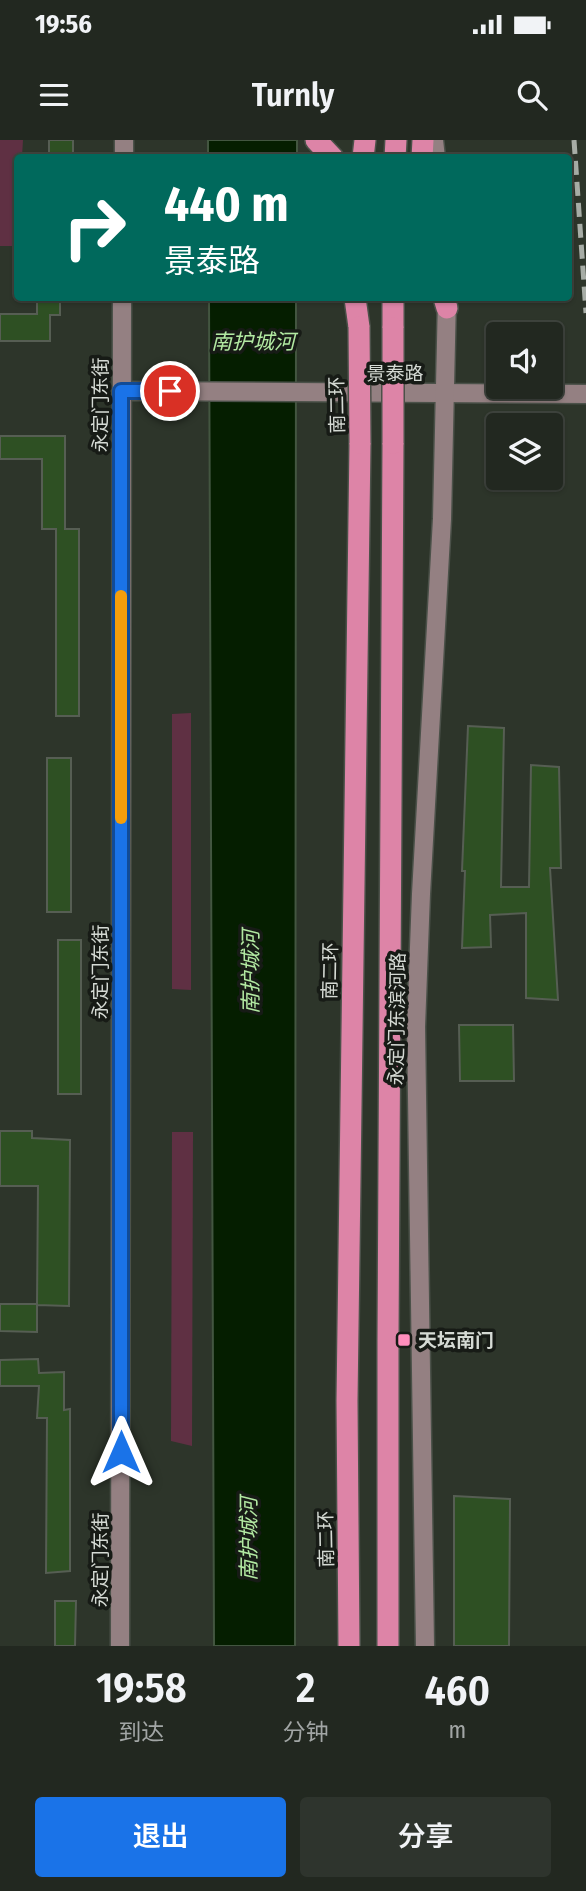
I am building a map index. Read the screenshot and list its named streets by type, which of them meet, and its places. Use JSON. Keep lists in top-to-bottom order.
{
  "streets": {
    "highway": ["南二环"],
    "street": ["景泰路", "永定门东街", "永定门东滨河路"]
  },
  "crossings": [
    ["景泰路", "永定门东街"],
    ["景泰路", "永定门东滨河路"]
  ],
  "water": ["南护城河"],
  "places": {
    "transit": ["天坛南门"]
  },
  "page": {
    "status": "19:56",
    "header": "Turnly",
    "turn": ["440 m", "景泰路"],
    "eta": [
      "19:58",
      "到达",
      "2",
      "分钟",
      "460",
      "m"
    ],
    "buttons": ["退出", "分享"]
  }
}
